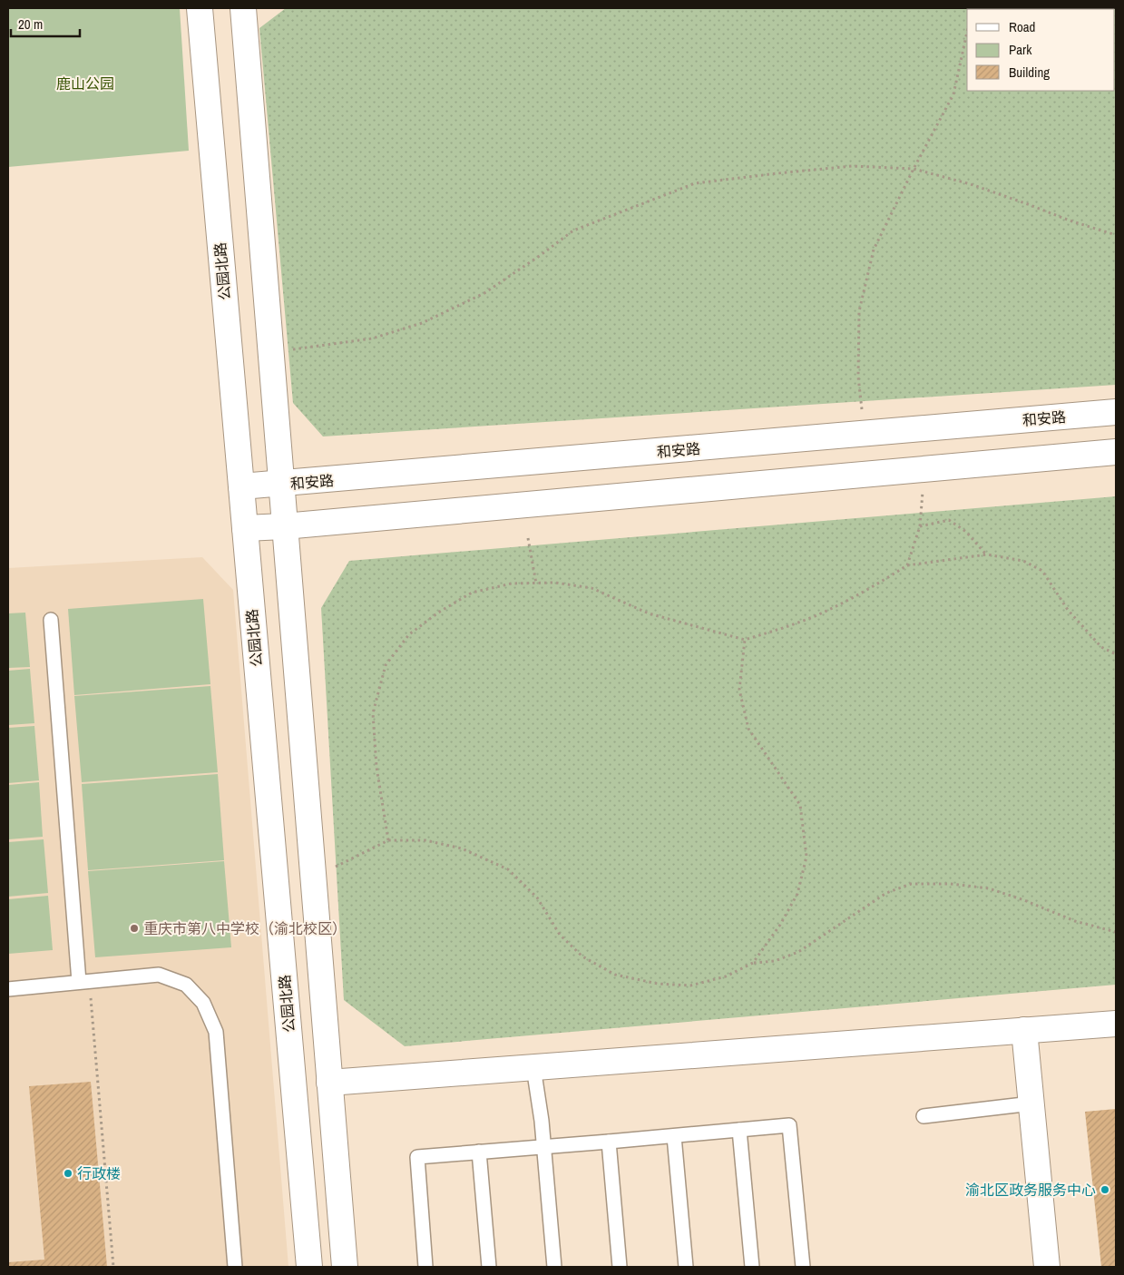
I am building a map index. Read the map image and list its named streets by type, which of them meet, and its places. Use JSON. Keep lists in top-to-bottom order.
{
  "streets": {
    "main road": ["公园北路", "和安路"]
  },
  "crossings": [
    ["公园北路", "和安路"]
  ],
  "parks": ["鹿山公园"],
  "places": ["重庆市第八中学校（渝北校区）", "行政楼", "渝北区政务服务中心"],
  "legend": ["Road", "Park", "Building"],
  "scale_bar": "20 m"
}
